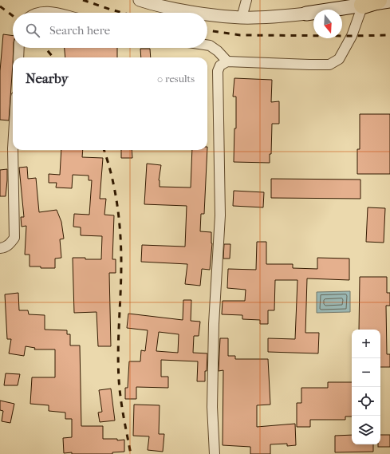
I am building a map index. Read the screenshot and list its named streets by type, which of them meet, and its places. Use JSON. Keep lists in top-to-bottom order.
{
  "north": "bottom",
  "page": {
    "search": "Search here",
    "heading": ["Nearby", "0 results"],
    "map_buttons": ["+", "−"]
  }
}
